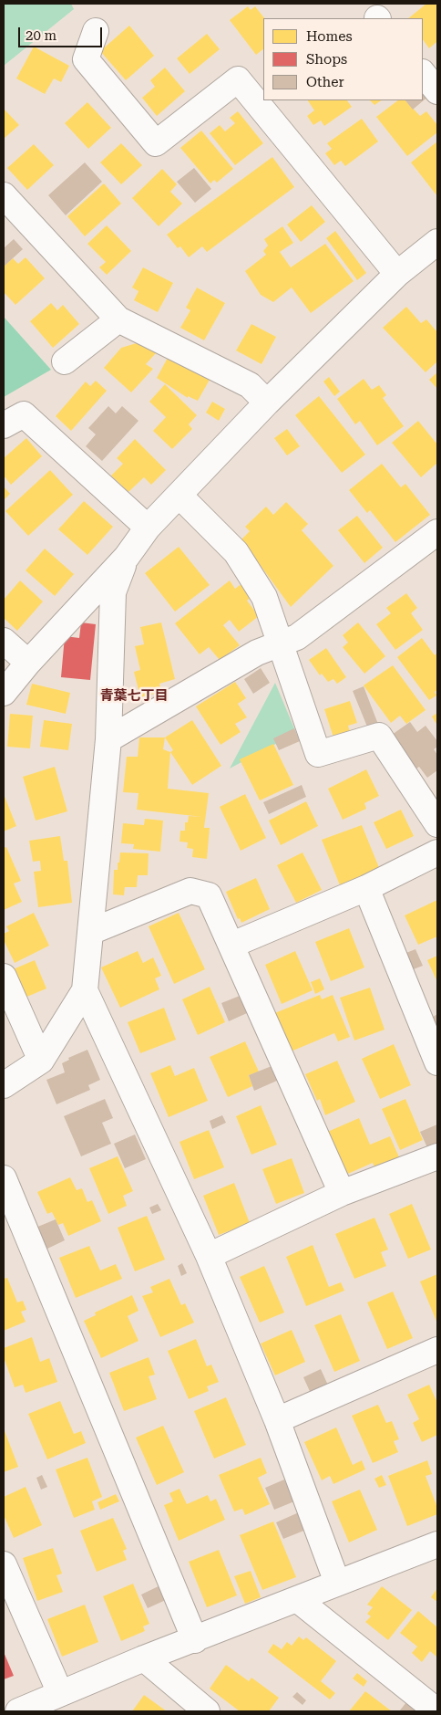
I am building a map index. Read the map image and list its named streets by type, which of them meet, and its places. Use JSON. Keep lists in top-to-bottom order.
{
  "districts": ["青葉七丁目"],
  "legend": ["Homes", "Shops", "Other"],
  "scale_bar": "20 m"
}
